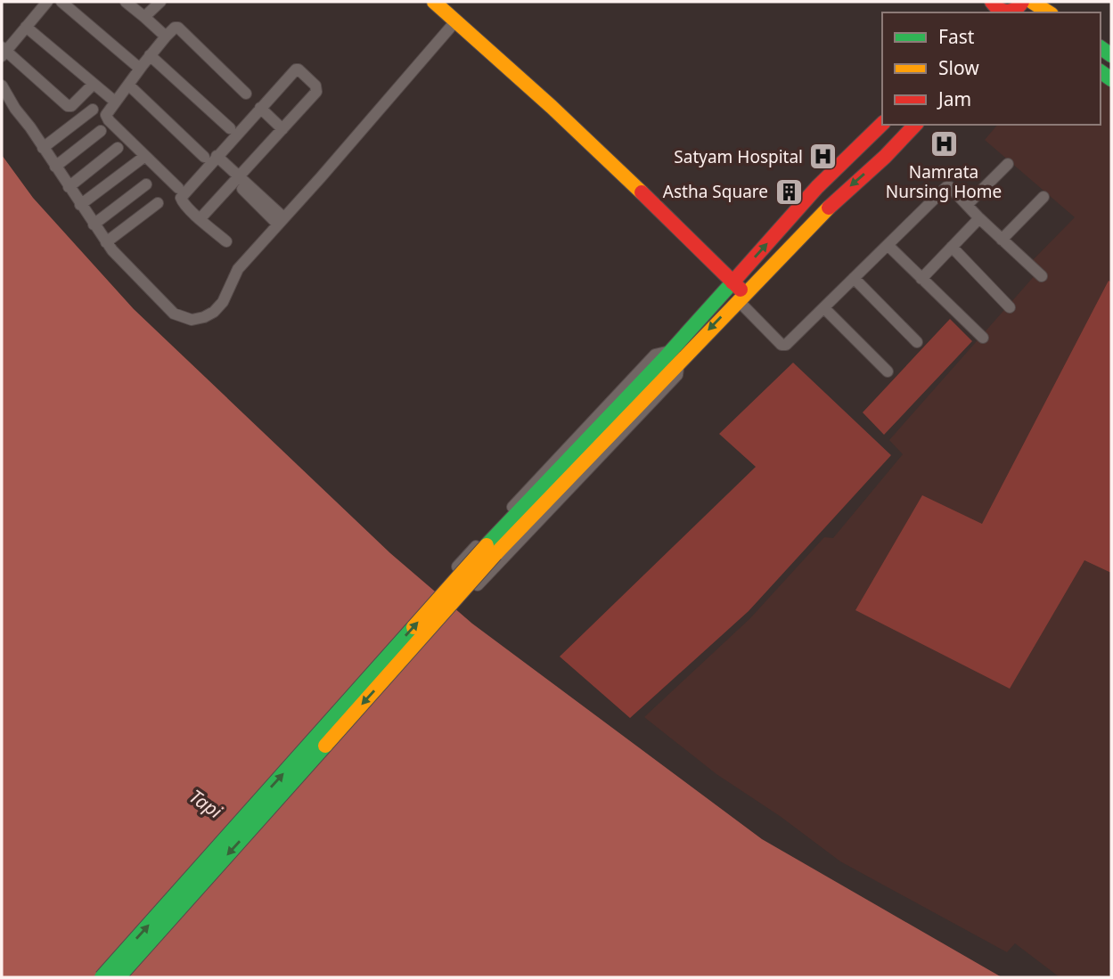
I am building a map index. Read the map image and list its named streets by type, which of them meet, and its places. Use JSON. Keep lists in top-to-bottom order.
{
  "water": ["Tapi"],
  "places": {
    "hospital": ["Namrata Nursing Home", "Satyam Hospital"],
    "building": ["Astha Square"]
  },
  "legend": ["Fast", "Slow", "Jam"]
}
